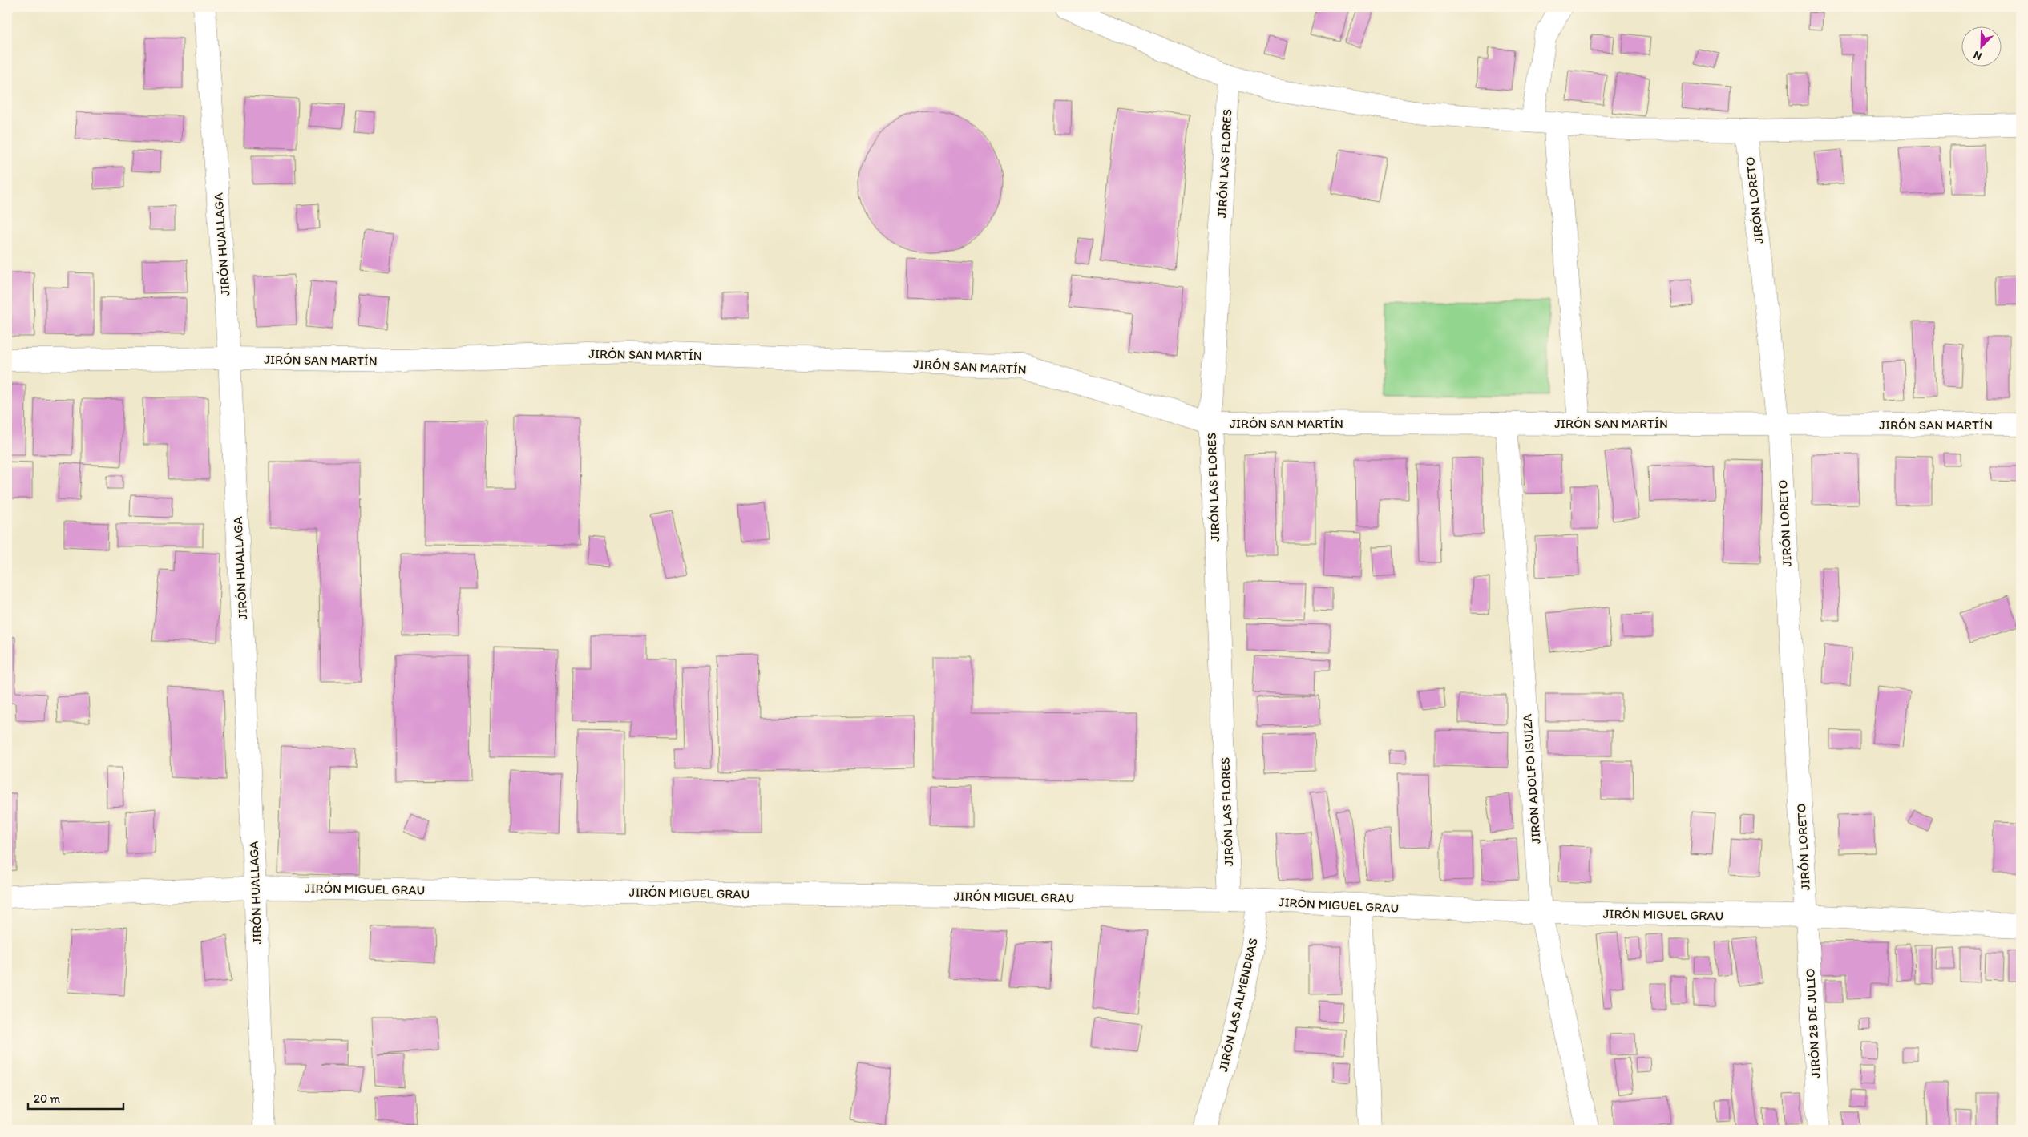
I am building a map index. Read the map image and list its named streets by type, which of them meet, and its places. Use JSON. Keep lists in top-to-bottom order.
{
  "streets": {
    "street": [
      "JIRÓN LAS FLORES",
      "JIRÓN LORETO",
      "JIRÓN HUALLAGA",
      "JIRÓN SAN MARTÍN",
      "JIRÓN ADOLFO ISUIZA",
      "JIRÓN MIGUEL GRAU",
      "JIRÓN LAS ALMENDRAS",
      "JIRÓN 28 DE JULIO"
    ]
  },
  "crossings": [
    ["JIRÓN LAS FLORES", "JIRÓN SAN MARTÍN"],
    ["JIRÓN LAS FLORES", "JIRÓN MIGUEL GRAU"],
    ["JIRÓN LORETO", "JIRÓN SAN MARTÍN"],
    ["JIRÓN LORETO", "JIRÓN MIGUEL GRAU"],
    ["JIRÓN LORETO", "JIRÓN 28 DE JULIO"],
    ["JIRÓN HUALLAGA", "JIRÓN SAN MARTÍN"],
    ["JIRÓN HUALLAGA", "JIRÓN MIGUEL GRAU"],
    ["JIRÓN SAN MARTÍN", "JIRÓN ADOLFO ISUIZA"],
    ["JIRÓN ADOLFO ISUIZA", "JIRÓN MIGUEL GRAU"],
    ["JIRÓN MIGUEL GRAU", "JIRÓN LAS ALMENDRAS"],
    ["JIRÓN MIGUEL GRAU", "JIRÓN 28 DE JULIO"]
  ],
  "scale_bar": "20 m",
  "north": "bottom left"
}
